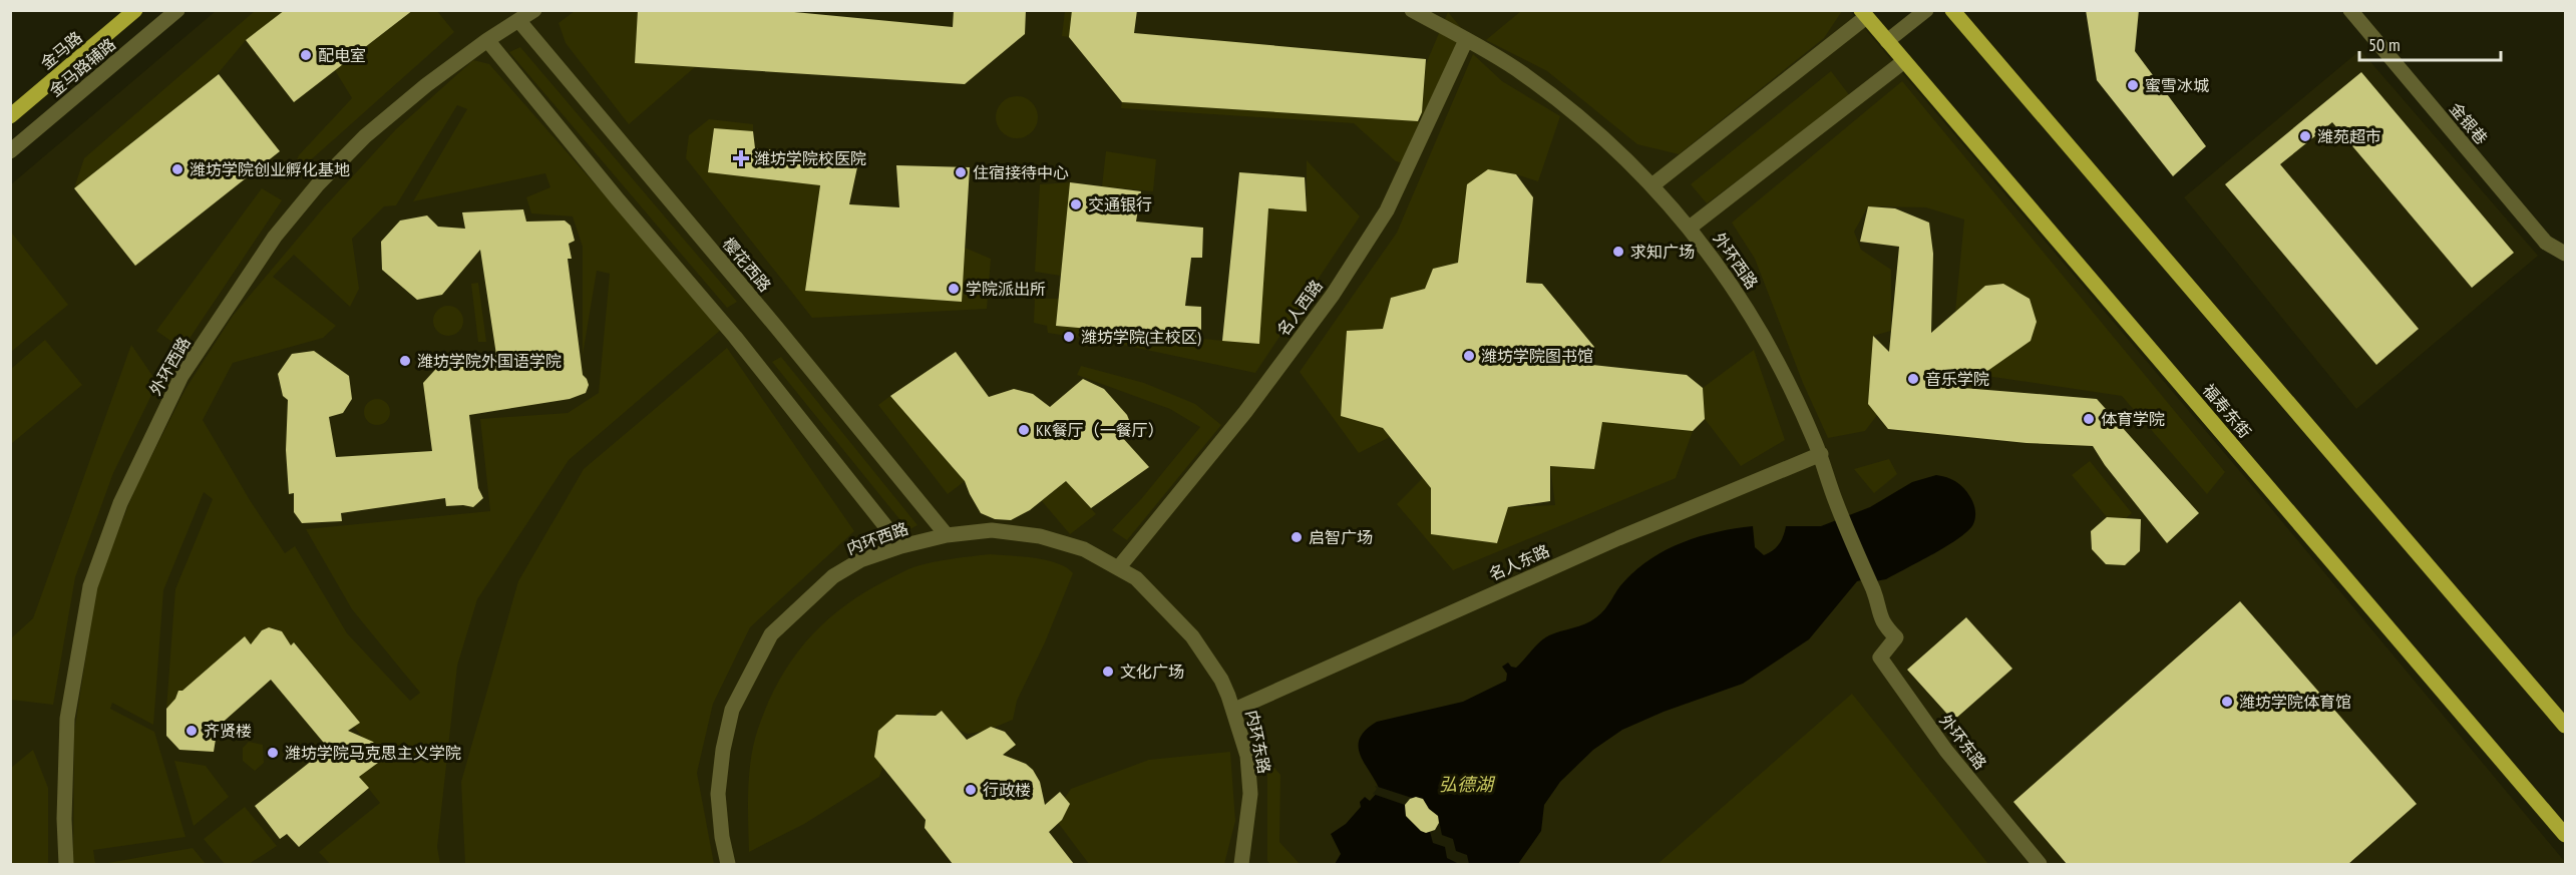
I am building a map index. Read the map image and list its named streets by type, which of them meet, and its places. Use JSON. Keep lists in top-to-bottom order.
{
  "streets": {
    "main road": ["金马路", "福寿东街"],
    "street": [
      "金马路辅路",
      "金银巷",
      "外环西路",
      "樱花西路",
      "名人西路",
      "内环西路",
      "名人东路",
      "内环东路",
      "外环东路"
    ]
  },
  "crossings": [
    ["外环西路", "樱花西路"],
    ["外环西路", "名人西路"],
    ["外环西路", "名人东路"],
    ["外环西路", "外环东路"],
    ["樱花西路", "内环西路"],
    ["名人西路", "内环西路"],
    ["内环西路", "内环东路"],
    ["名人东路", "内环东路"]
  ],
  "water": ["弘德湖"],
  "places": {
    "other": [
      "配电室",
      "蜜雪冰城",
      "潍苑超市",
      "潍坊学院创业孵化基地",
      "住宿接待中心",
      "交通银行",
      "求知广场",
      "学院派出所",
      "潍坊学院(主校区)",
      "潍坊学院图书馆",
      "潍坊学院外国语学院",
      "音乐学院",
      "体育学院",
      "KK餐厅（一餐厅）",
      "启智广场",
      "文化广场",
      "潍坊学院体育馆",
      "齐贤楼",
      "潍坊学院马克思主义学院",
      "行政楼"
    ],
    "health": ["潍坊学院校医院"]
  },
  "scale_bar": "50 m"
}
